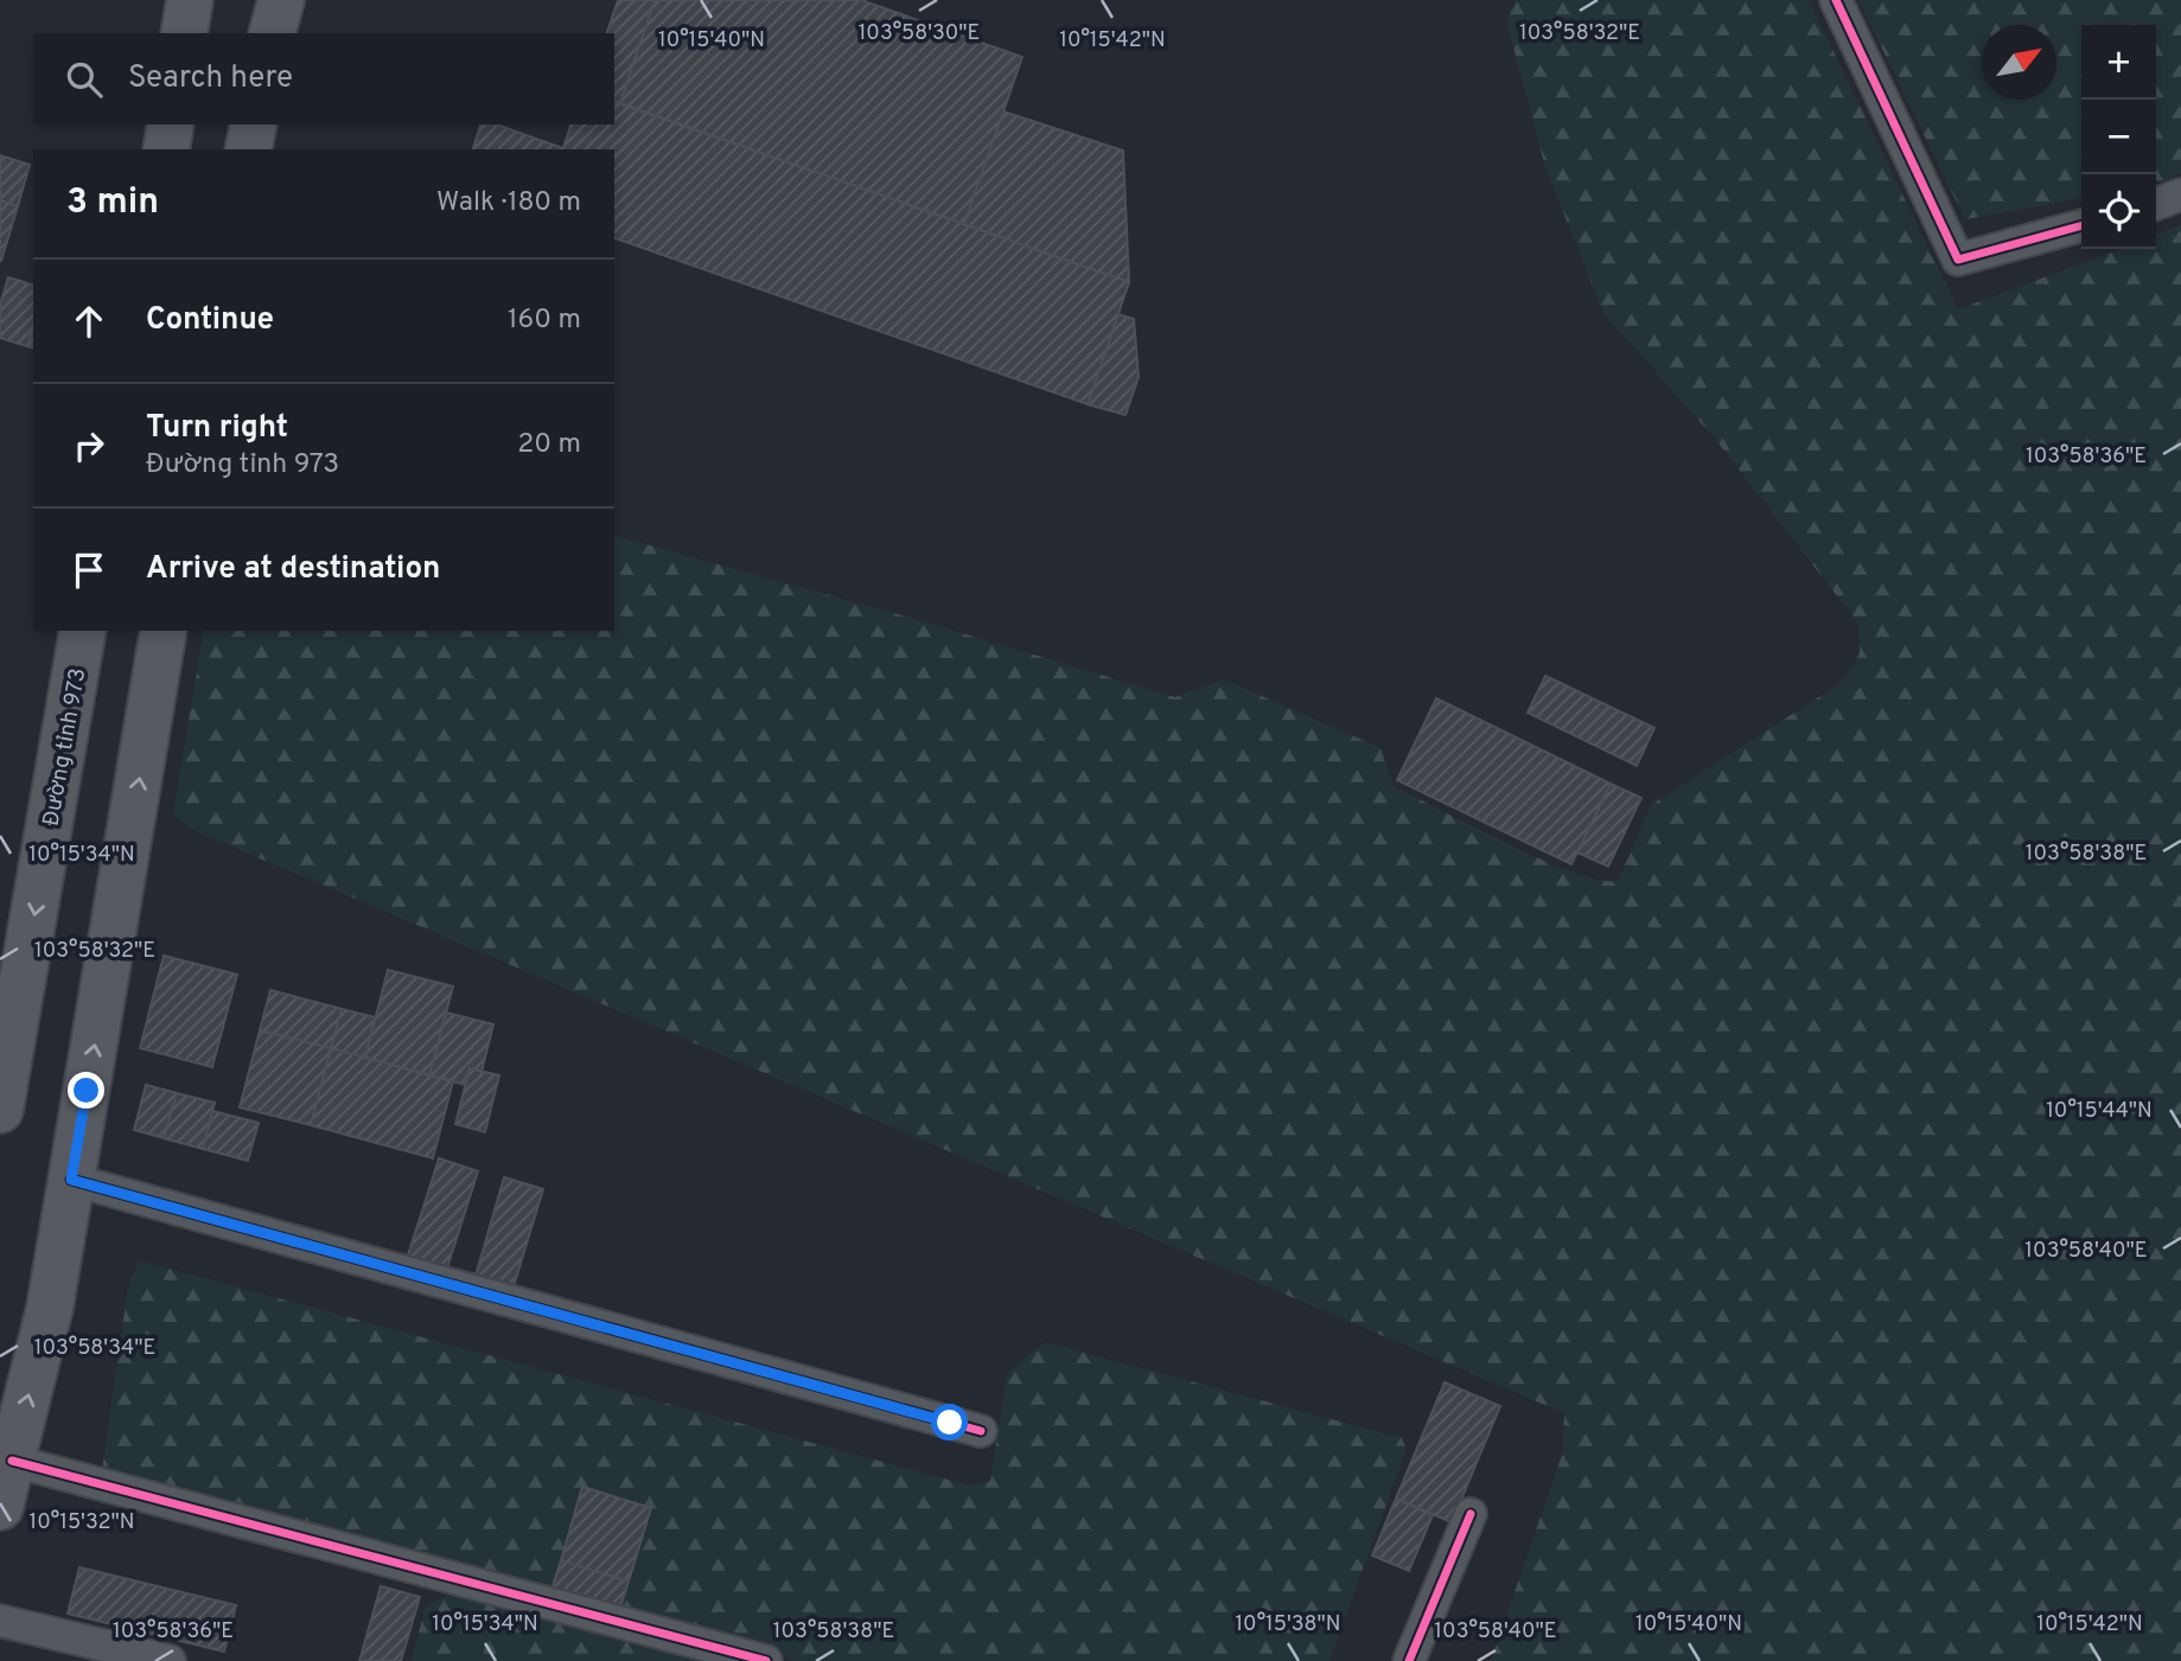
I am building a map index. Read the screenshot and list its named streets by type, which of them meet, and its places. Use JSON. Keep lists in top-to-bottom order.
{
  "streets": {
    "main road": ["Đường tỉnh 973"]
  },
  "north": "top right",
  "page": {
    "map_buttons": ["+", "−"],
    "search": "Search here",
    "heading": ["3 min", "Walk · 180 m"],
    "list": [
      ["Continue", "160 m"],
      ["Turn right", "Đường tỉnh 973", "20 m"],
      "Arrive at destination"
    ]
  },
  "coordinates": [
    "103°58'30\"E",
    "103°58'32\"E",
    "10°15'40\"N",
    "10°15'42\"N",
    "103°58'36\"E",
    "103°58'38\"E",
    "10°15'34\"N",
    "10°15'44\"N",
    "103°58'40\"E",
    "103°58'34\"E",
    "10°15'32\"N",
    "10°15'38\"N"
  ]
}
